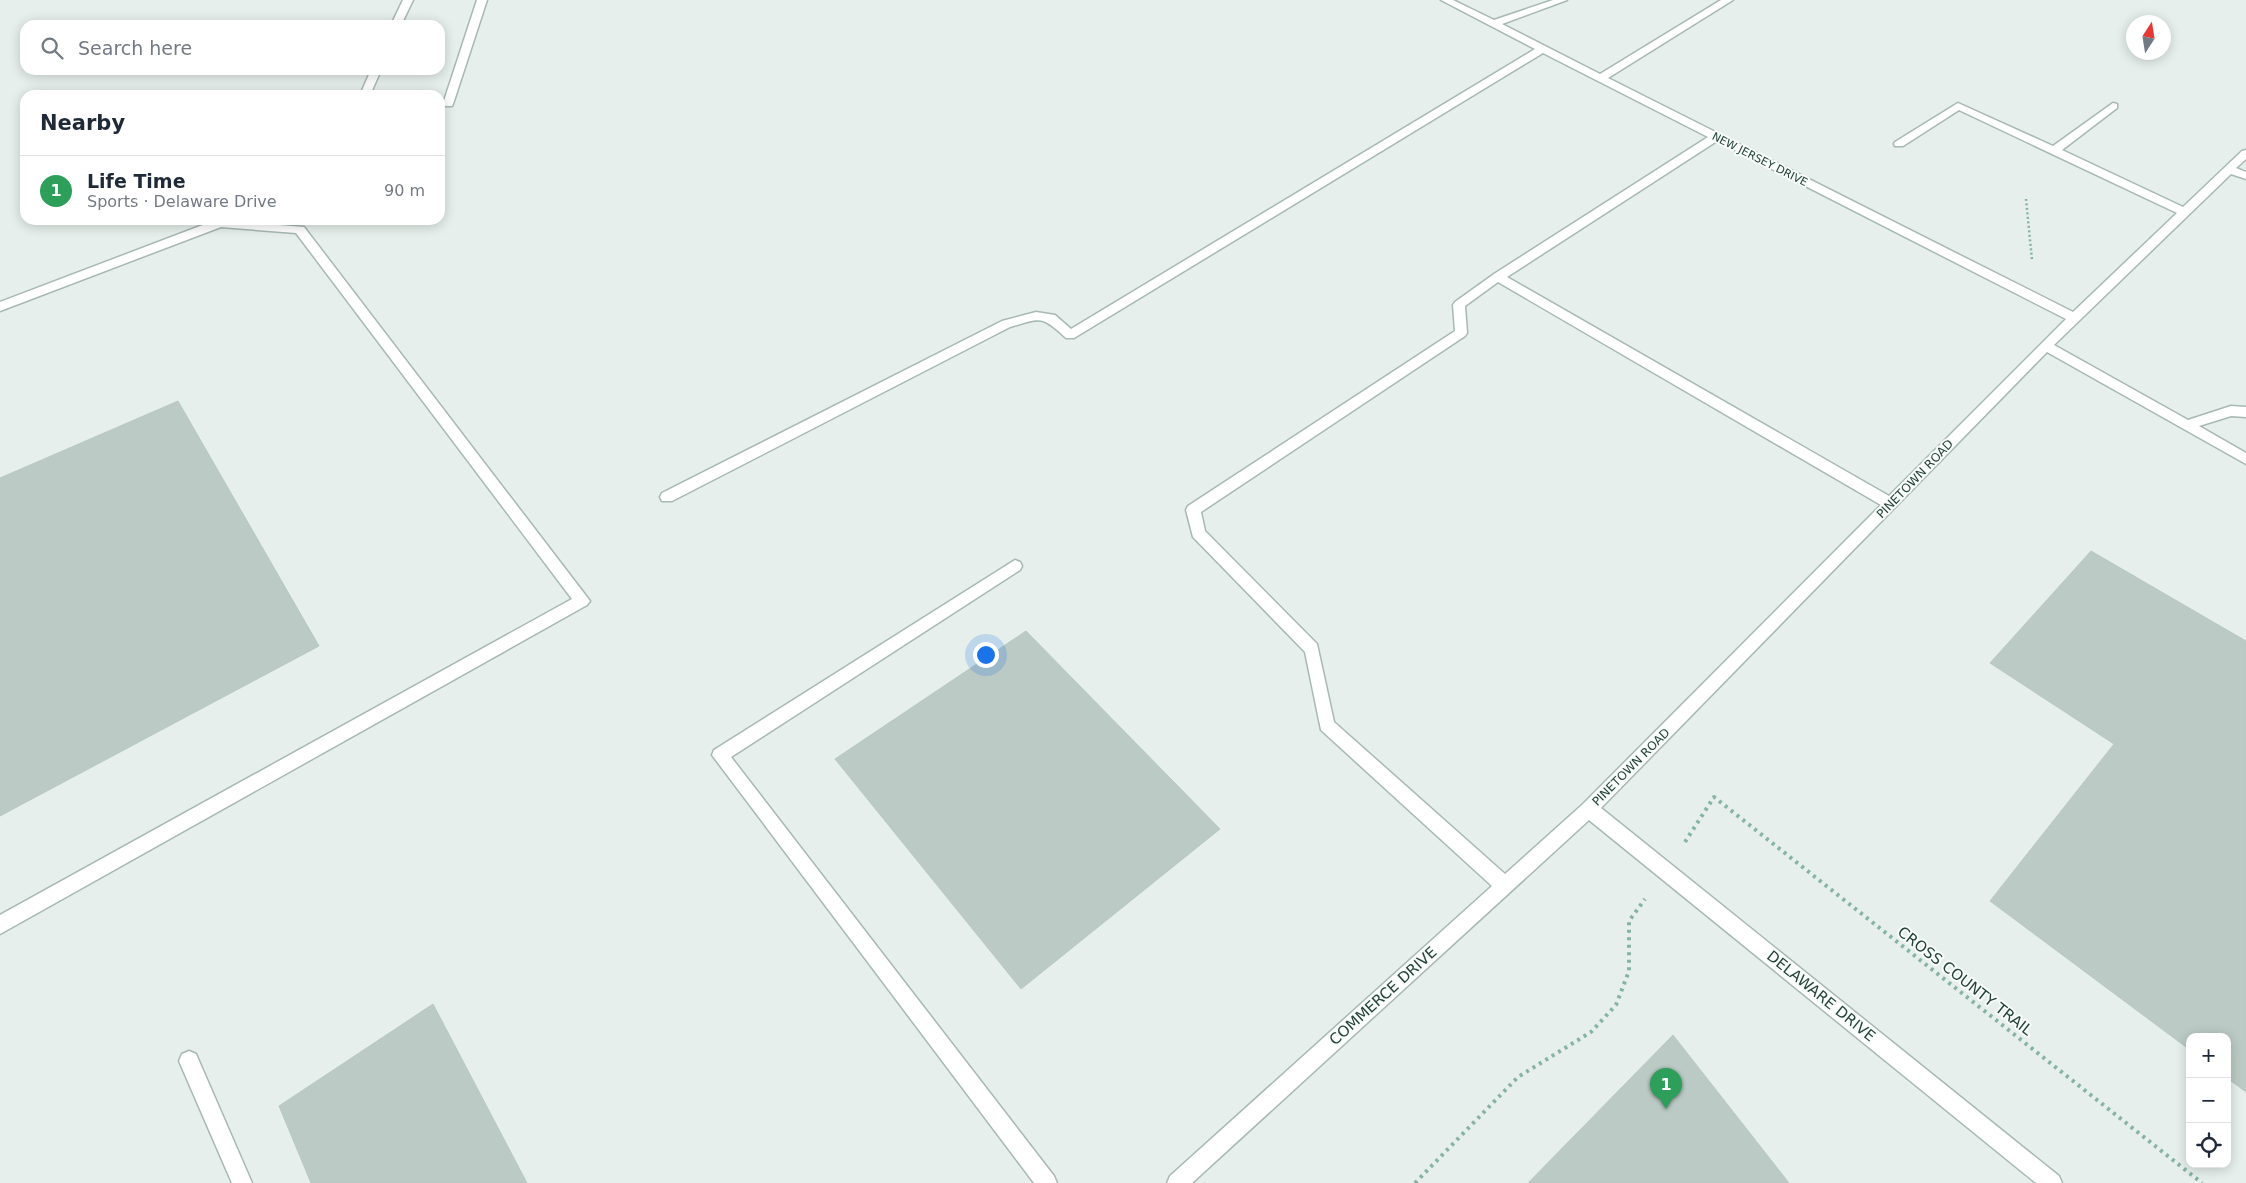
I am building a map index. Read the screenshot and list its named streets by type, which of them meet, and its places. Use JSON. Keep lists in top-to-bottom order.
{
  "streets": {
    "street": [
      "NEW JERSEY DRIVE",
      "PINETOWN ROAD",
      "COMMERCE DRIVE",
      "DELAWARE DRIVE"
    ],
    "path": ["CROSS COUNTY TRAIL"]
  },
  "crossings": [
    ["NEW JERSEY DRIVE", "PINETOWN ROAD"],
    ["PINETOWN ROAD", "COMMERCE DRIVE"],
    ["PINETOWN ROAD", "DELAWARE DRIVE"],
    ["CROSS COUNTY TRAIL", "DELAWARE DRIVE"],
    ["COMMERCE DRIVE", "DELAWARE DRIVE"]
  ],
  "north": "top",
  "page": {
    "search": "Search here",
    "heading": "Nearby",
    "list": [
      {
        "mark": "1",
        "name": "Life Time",
        "note": "Sports · Delaware Drive",
        "value": "90 m"
      }
    ],
    "map_buttons": ["+", "−"],
    "pins": "1"
  }
}
